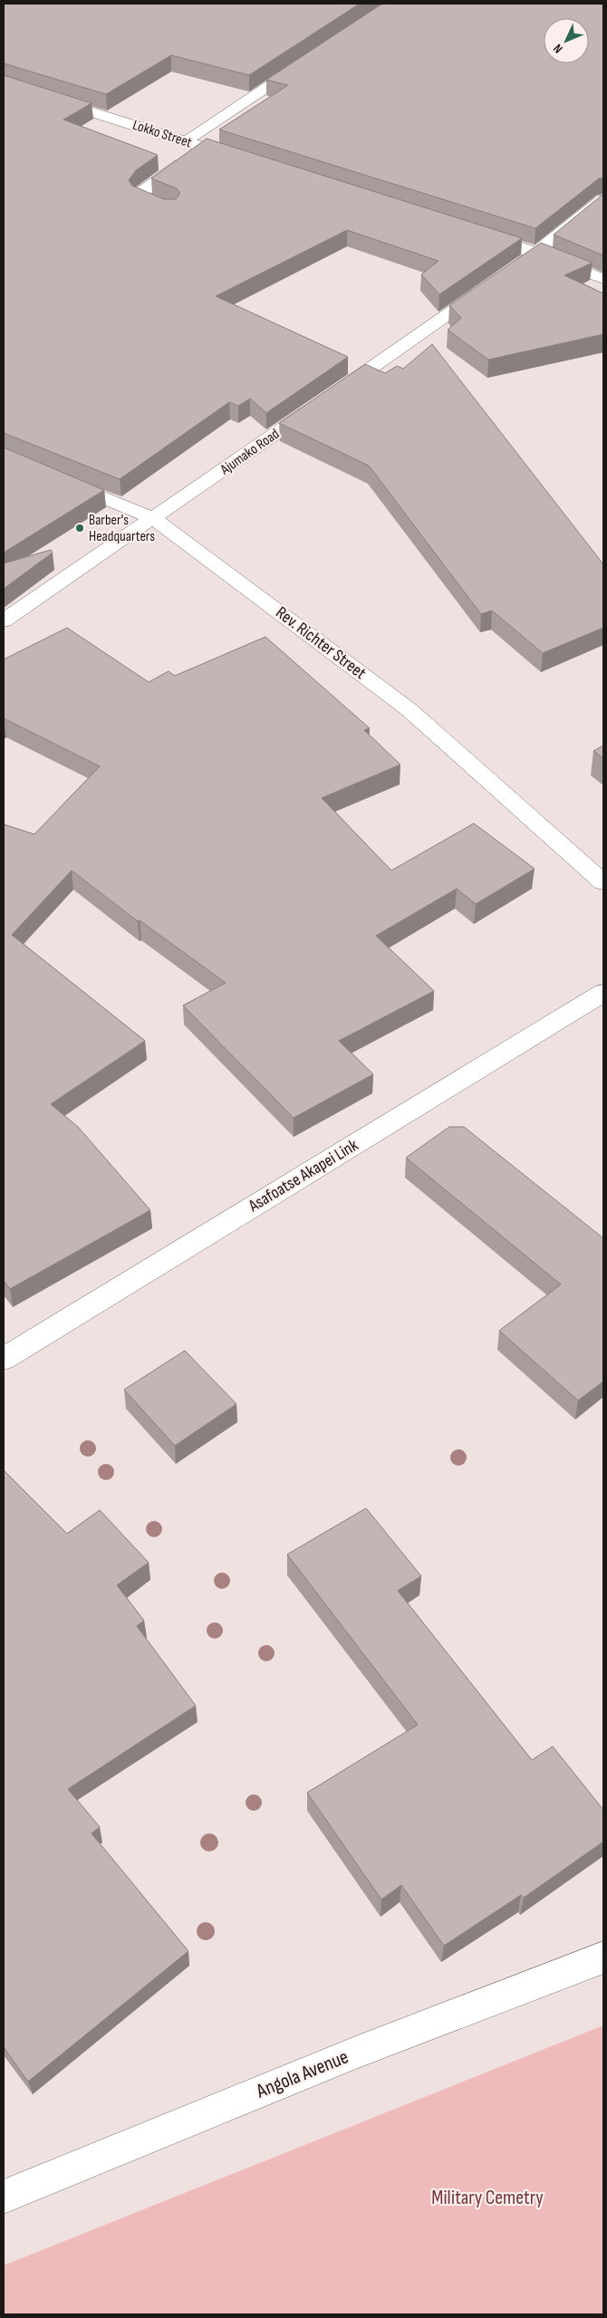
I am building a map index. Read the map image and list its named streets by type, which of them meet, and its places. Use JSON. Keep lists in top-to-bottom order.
{
  "streets": {
    "street": [
      "Lokko Street",
      "Ajumako Road",
      "Rev. Richter Street",
      "Asafoatse Akapei Link",
      "Angola Avenue"
    ]
  },
  "crossings": [
    ["Ajumako Road", "Rev. Richter Street"]
  ],
  "parks": ["Military Cemetry"],
  "places": ["Barber's Headquarters"],
  "north": "bottom left"
}
